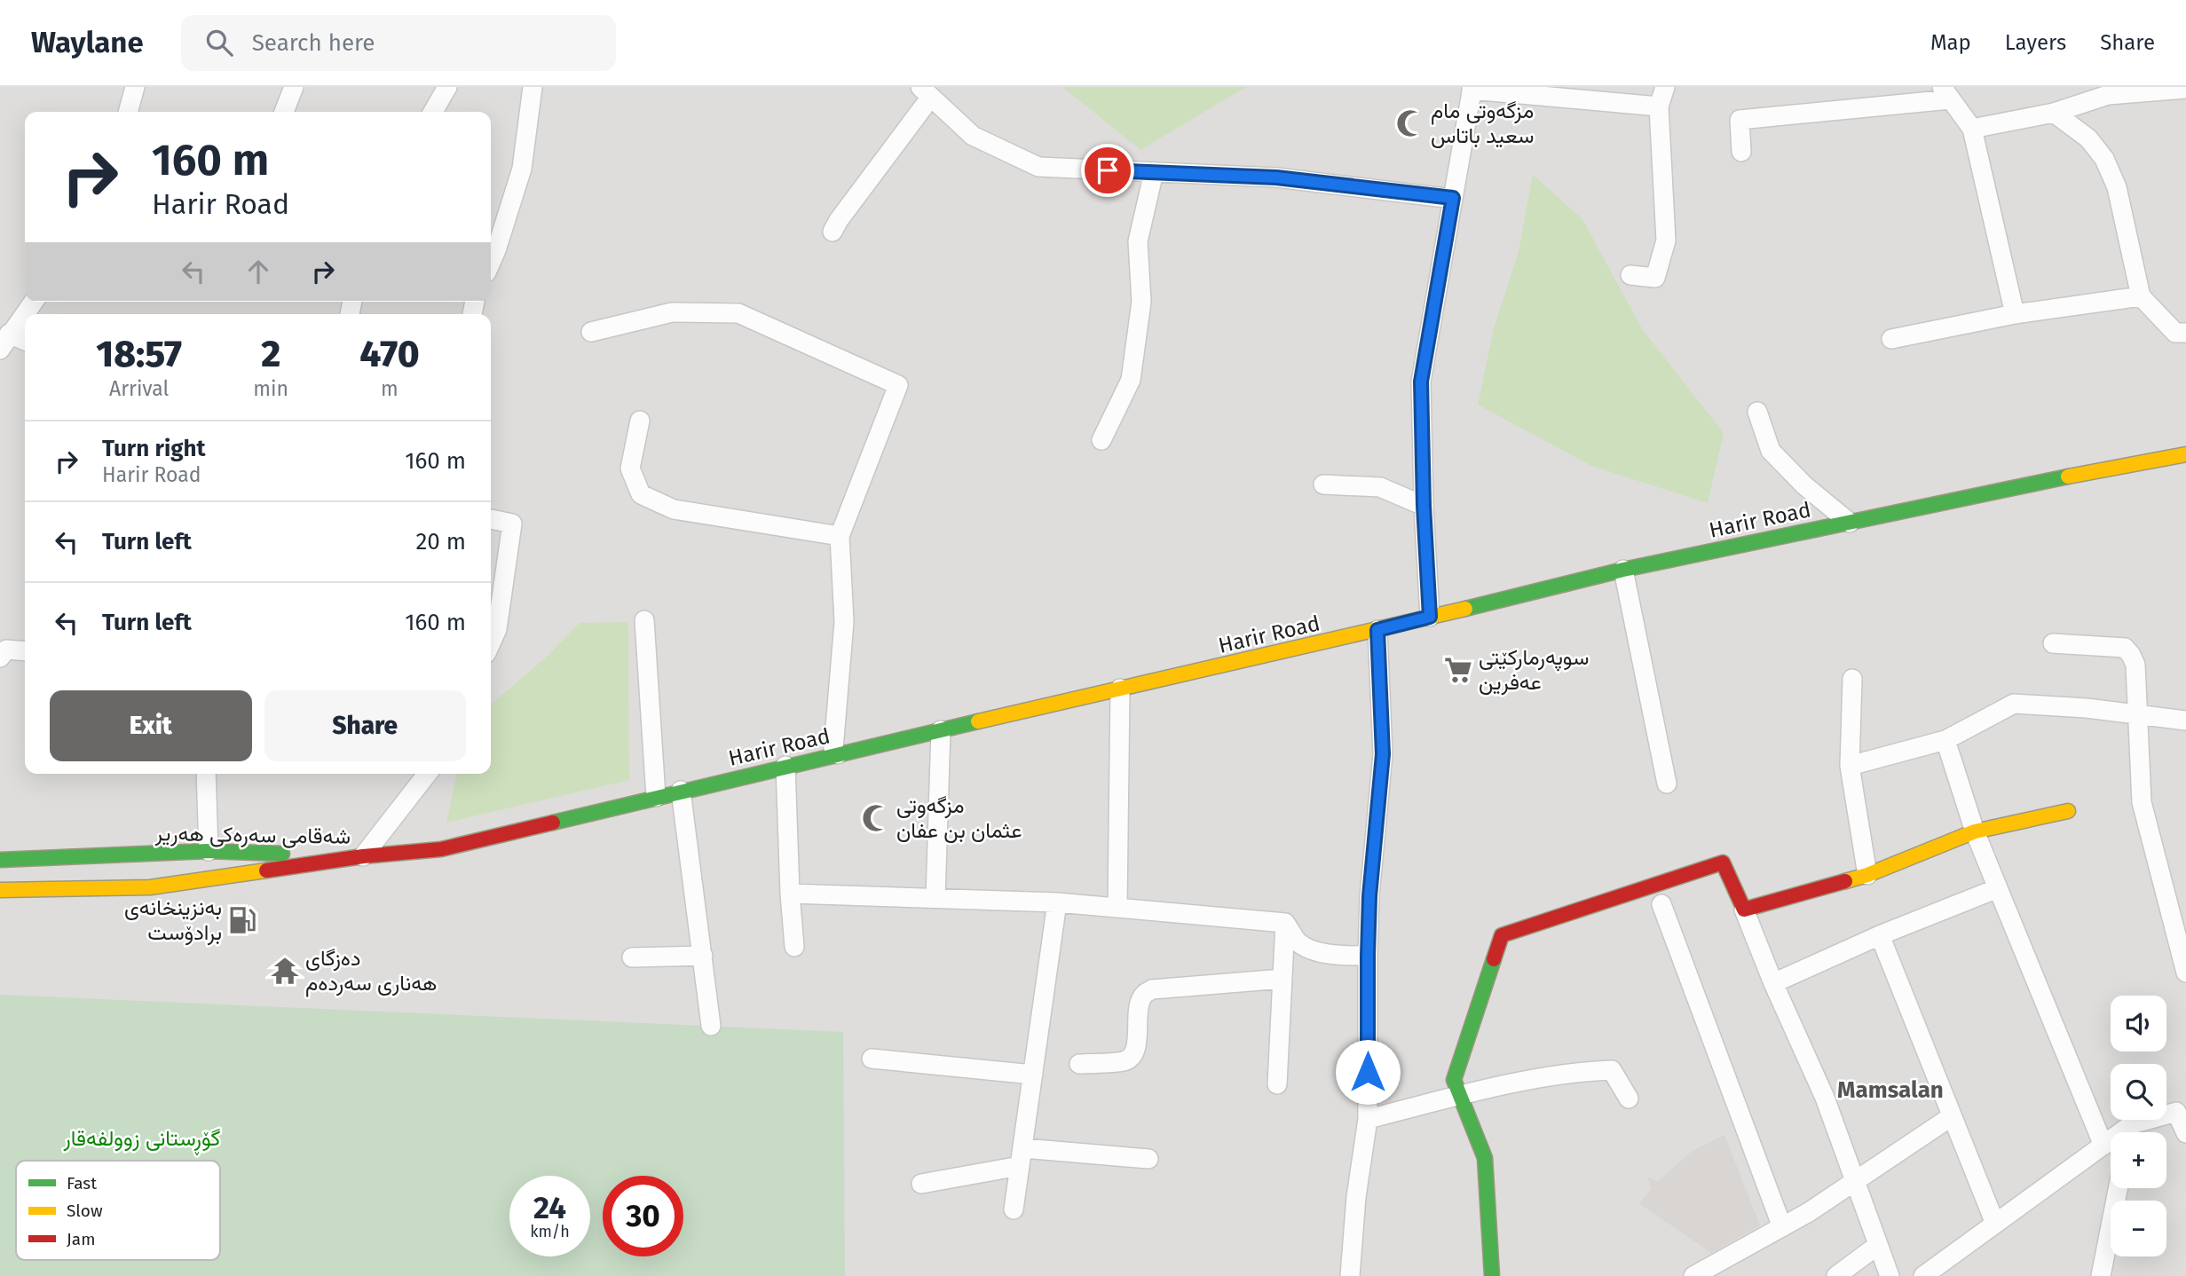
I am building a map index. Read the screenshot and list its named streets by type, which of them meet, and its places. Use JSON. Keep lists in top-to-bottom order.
{
  "streets": {
    "main road": ["Harir Road", "شەقامی سەرەکی هەریر"]
  },
  "crossings": [
    ["Harir Road", "شەقامی سەرەکی هەریر"]
  ],
  "districts": ["Mamsalan"],
  "parks": ["گۆڕستانی زوولفەقار"],
  "places": {
    "mosque": ["مزگەوتی مام سعید باتاس", "مزگەوتی عثمان بن عفان"],
    "supermarket": ["سوپەرمارکێتی عەفرین"],
    "fuel station": ["بەنزینخانەی برادۆست"],
    "temple": ["دەزگای هەناری سەردەم"]
  },
  "legend": ["Fast", "Slow", "Jam"],
  "page": {
    "header": "Waylane",
    "search": "Search here",
    "nav": ["Map", "Layers", "Share"],
    "turn": ["160 m", "Harir Road"],
    "eta": [
      "18:57",
      "Arrival",
      "2",
      "min",
      "470",
      "m"
    ],
    "list": [
      {
        "name": "Turn right",
        "note": "Harir Road",
        "value": "160 m"
      },
      {
        "name": "Turn left",
        "value": "20 m"
      },
      {
        "name": "Turn left",
        "value": "160 m"
      }
    ],
    "buttons": ["Exit", "Share"],
    "map_buttons": ["+", "−"],
    "speed": "24 km/h",
    "limit": "30"
  }
}
